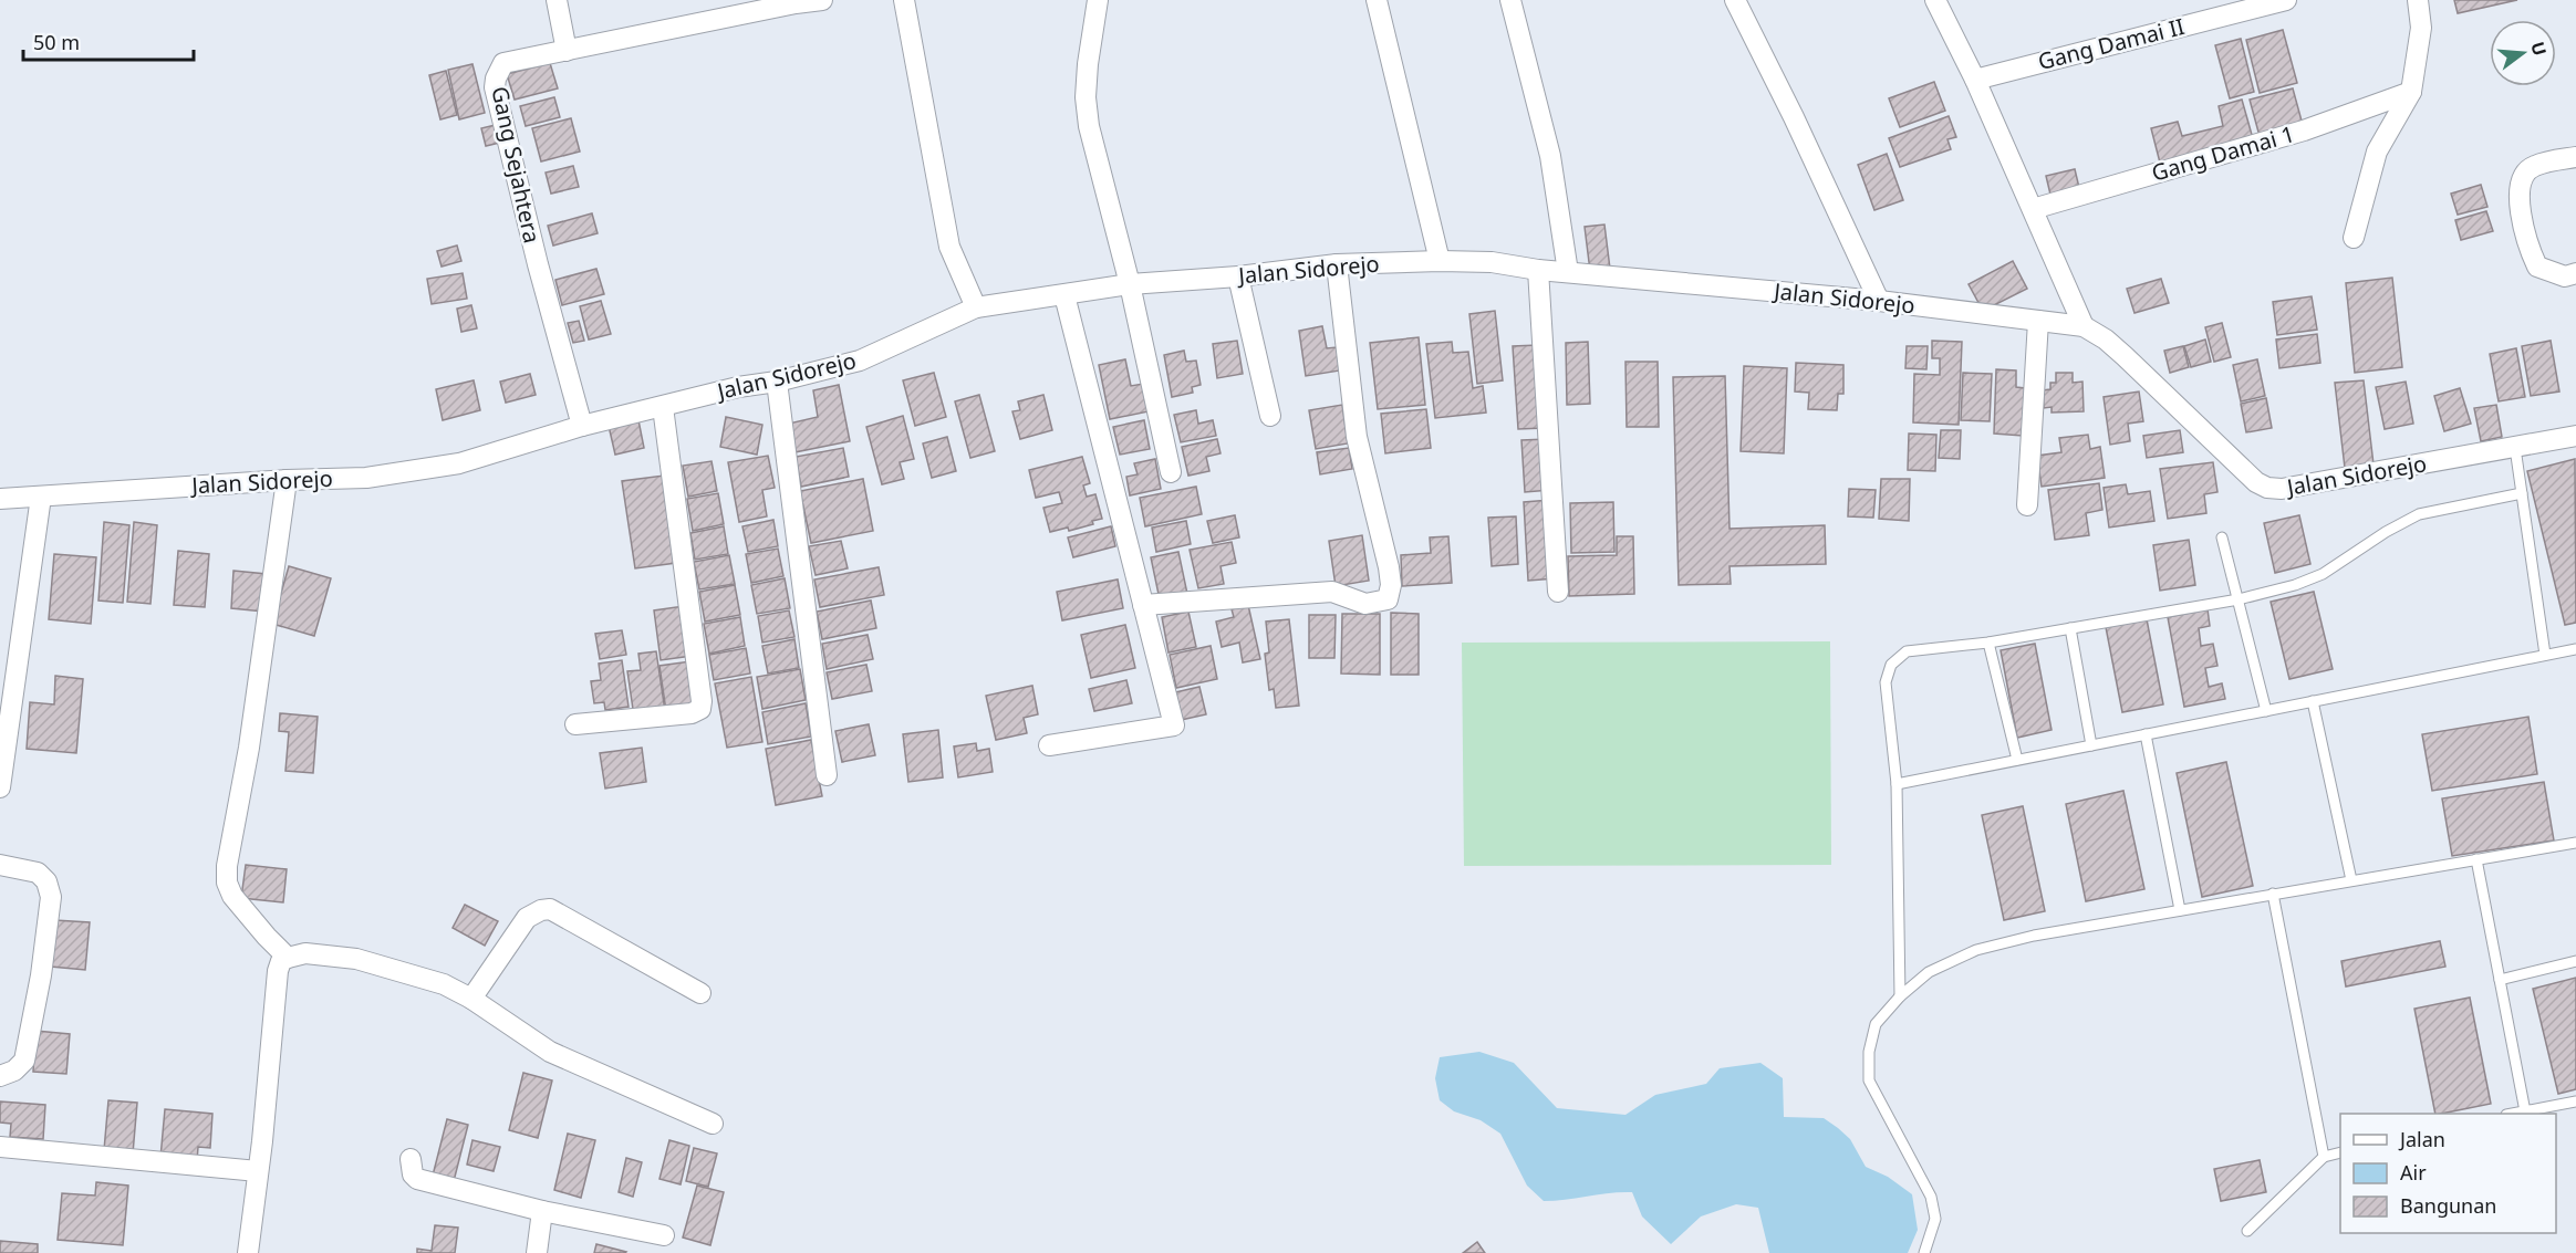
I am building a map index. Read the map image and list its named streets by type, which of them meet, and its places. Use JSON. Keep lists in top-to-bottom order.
{
  "streets": {
    "street": [
      "Gang Damai II",
      "Gang Damai 1",
      "Gang Sejahtera",
      "Jalan Sidorejo"
    ]
  },
  "crossings": [
    ["Gang Sejahtera", "Jalan Sidorejo"]
  ],
  "legend": ["Jalan", "Air", "Bangunan"],
  "scale_bar": "50 m",
  "north": "right"
}
